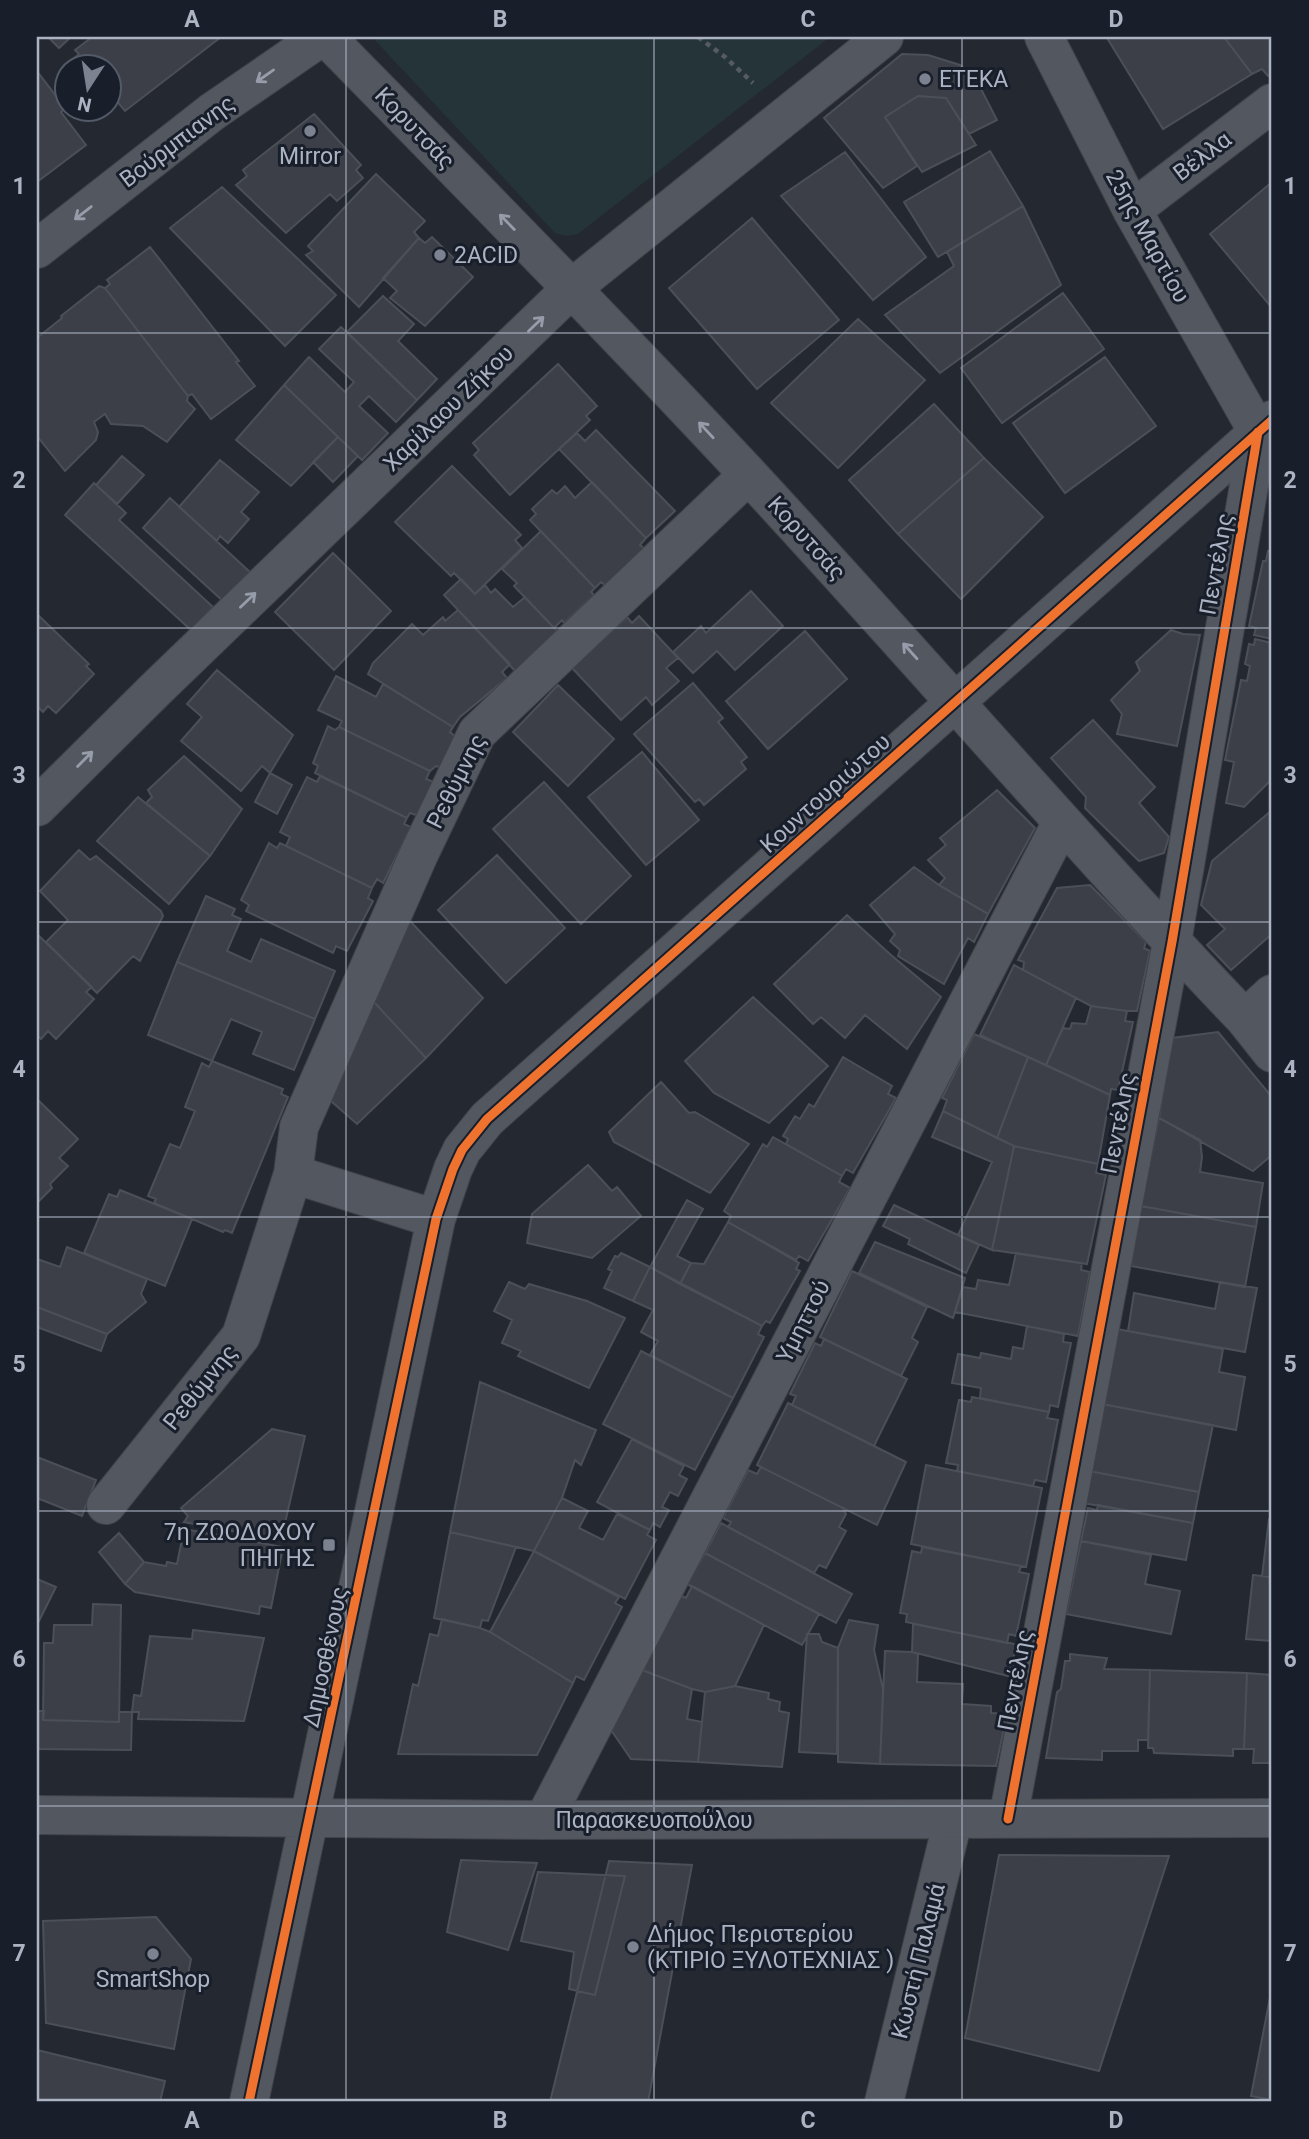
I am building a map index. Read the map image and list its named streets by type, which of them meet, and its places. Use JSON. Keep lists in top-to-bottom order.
{
  "streets": {
    "street": [
      "Κορυτσάς",
      "Βούρμπιανης",
      "Βέλλα",
      "25ης Μαρτίου",
      "Χαρίλαου Ζήκου",
      "Πεντέλης",
      "Ρεθύμνης",
      "Κουντουριώτου",
      "Υμηττού",
      "Δημοσθένους",
      "Παρασκευοπούλου",
      "Κωστή Παλαμά"
    ]
  },
  "crossings": [
    ["Κορυτσάς", "Βούρμπιανης"],
    ["Κορυτσάς", "Χαρίλαου Ζήκου"],
    ["Κορυτσάς", "Πεντέλης"],
    ["Κορυτσάς", "Ρεθύμνης"],
    ["Κορυτσάς", "Κουντουριώτου"],
    ["Κορυτσάς", "Υμηττού"],
    ["Βέλλα", "25ης Μαρτίου"],
    ["25ης Μαρτίου", "Πεντέλης"],
    ["25ης Μαρτίου", "Κουντουριώτου"],
    ["Πεντέλης", "Κουντουριώτου"],
    ["Πεντέλης", "Παρασκευοπούλου"],
    ["Κουντουριώτου", "Δημοσθένους"],
    ["Υμηττού", "Παρασκευοπούλου"],
    ["Δημοσθένους", "Παρασκευοπούλου"],
    ["Παρασκευοπούλου", "Κωστή Παλαμά"]
  ],
  "one_way": ["Κορυτσάς", "Βούρμπιανης", "Χαρίλαου Ζήκου"],
  "places": {
    "other": [
      "ΕΤΕΚΑ",
      "Mirror",
      "2ACID",
      "Δήμος Περιστερίου (ΚΤΙΡΙΟ ΞΥΛΟΤΕΧΝΙΑΣ )",
      "SmartShop"
    ],
    "transit": ["7η ΖΩΟΔΟΧΟΥ ΠΗΓΗΣ"]
  },
  "north": "bottom",
  "grid": {
    "columns": [
      "A",
      "B",
      "C",
      "D"
    ],
    "rows": [
      "1",
      "2",
      "3",
      "4",
      "5",
      "6",
      "7"
    ]
  }
}
